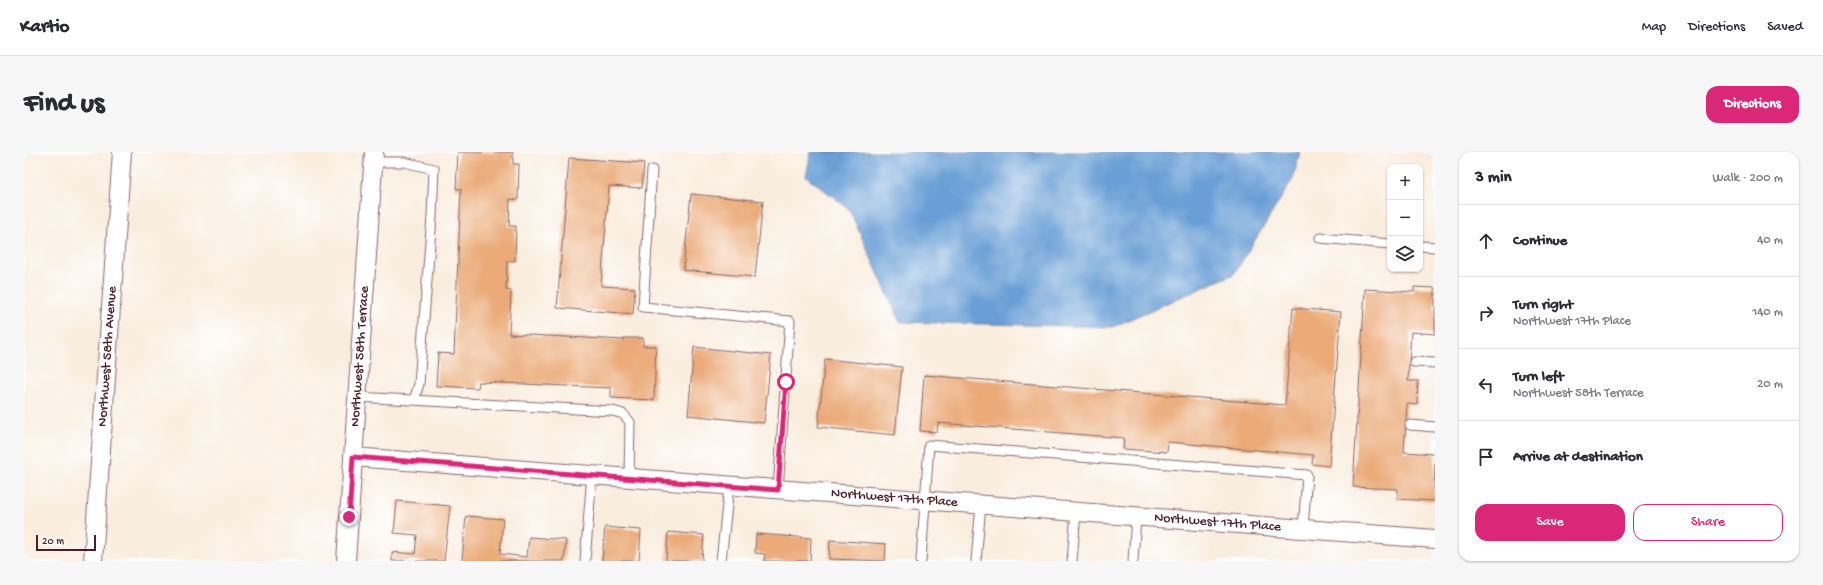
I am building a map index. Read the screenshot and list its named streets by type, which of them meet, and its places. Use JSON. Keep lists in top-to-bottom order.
{
  "streets": {
    "street": ["Northwest 58th Avenue", "Northwest 58th Terrace", "Northwest 17th Place"]
  },
  "crossings": [
    ["Northwest 58th Terrace", "Northwest 17th Place"]
  ],
  "scale_bar": "20 m",
  "page": {
    "header": "Kartio",
    "nav": ["Map", "Directions", "Saved"],
    "buttons": [
      "Directions",
      ["Save", "Share"]
    ],
    "title": "Find us",
    "heading": ["3 min", "Walk · 200 m"],
    "map_buttons": ["+", "−"],
    "list": [
      ["Continue", "40 m"],
      ["Turn right", "Northwest 17th Place", "140 m"],
      ["Turn left", "Northwest 58th Terrace", "20 m"],
      "Arrive at destination"
    ],
    "scale": "20 m"
  }
}
